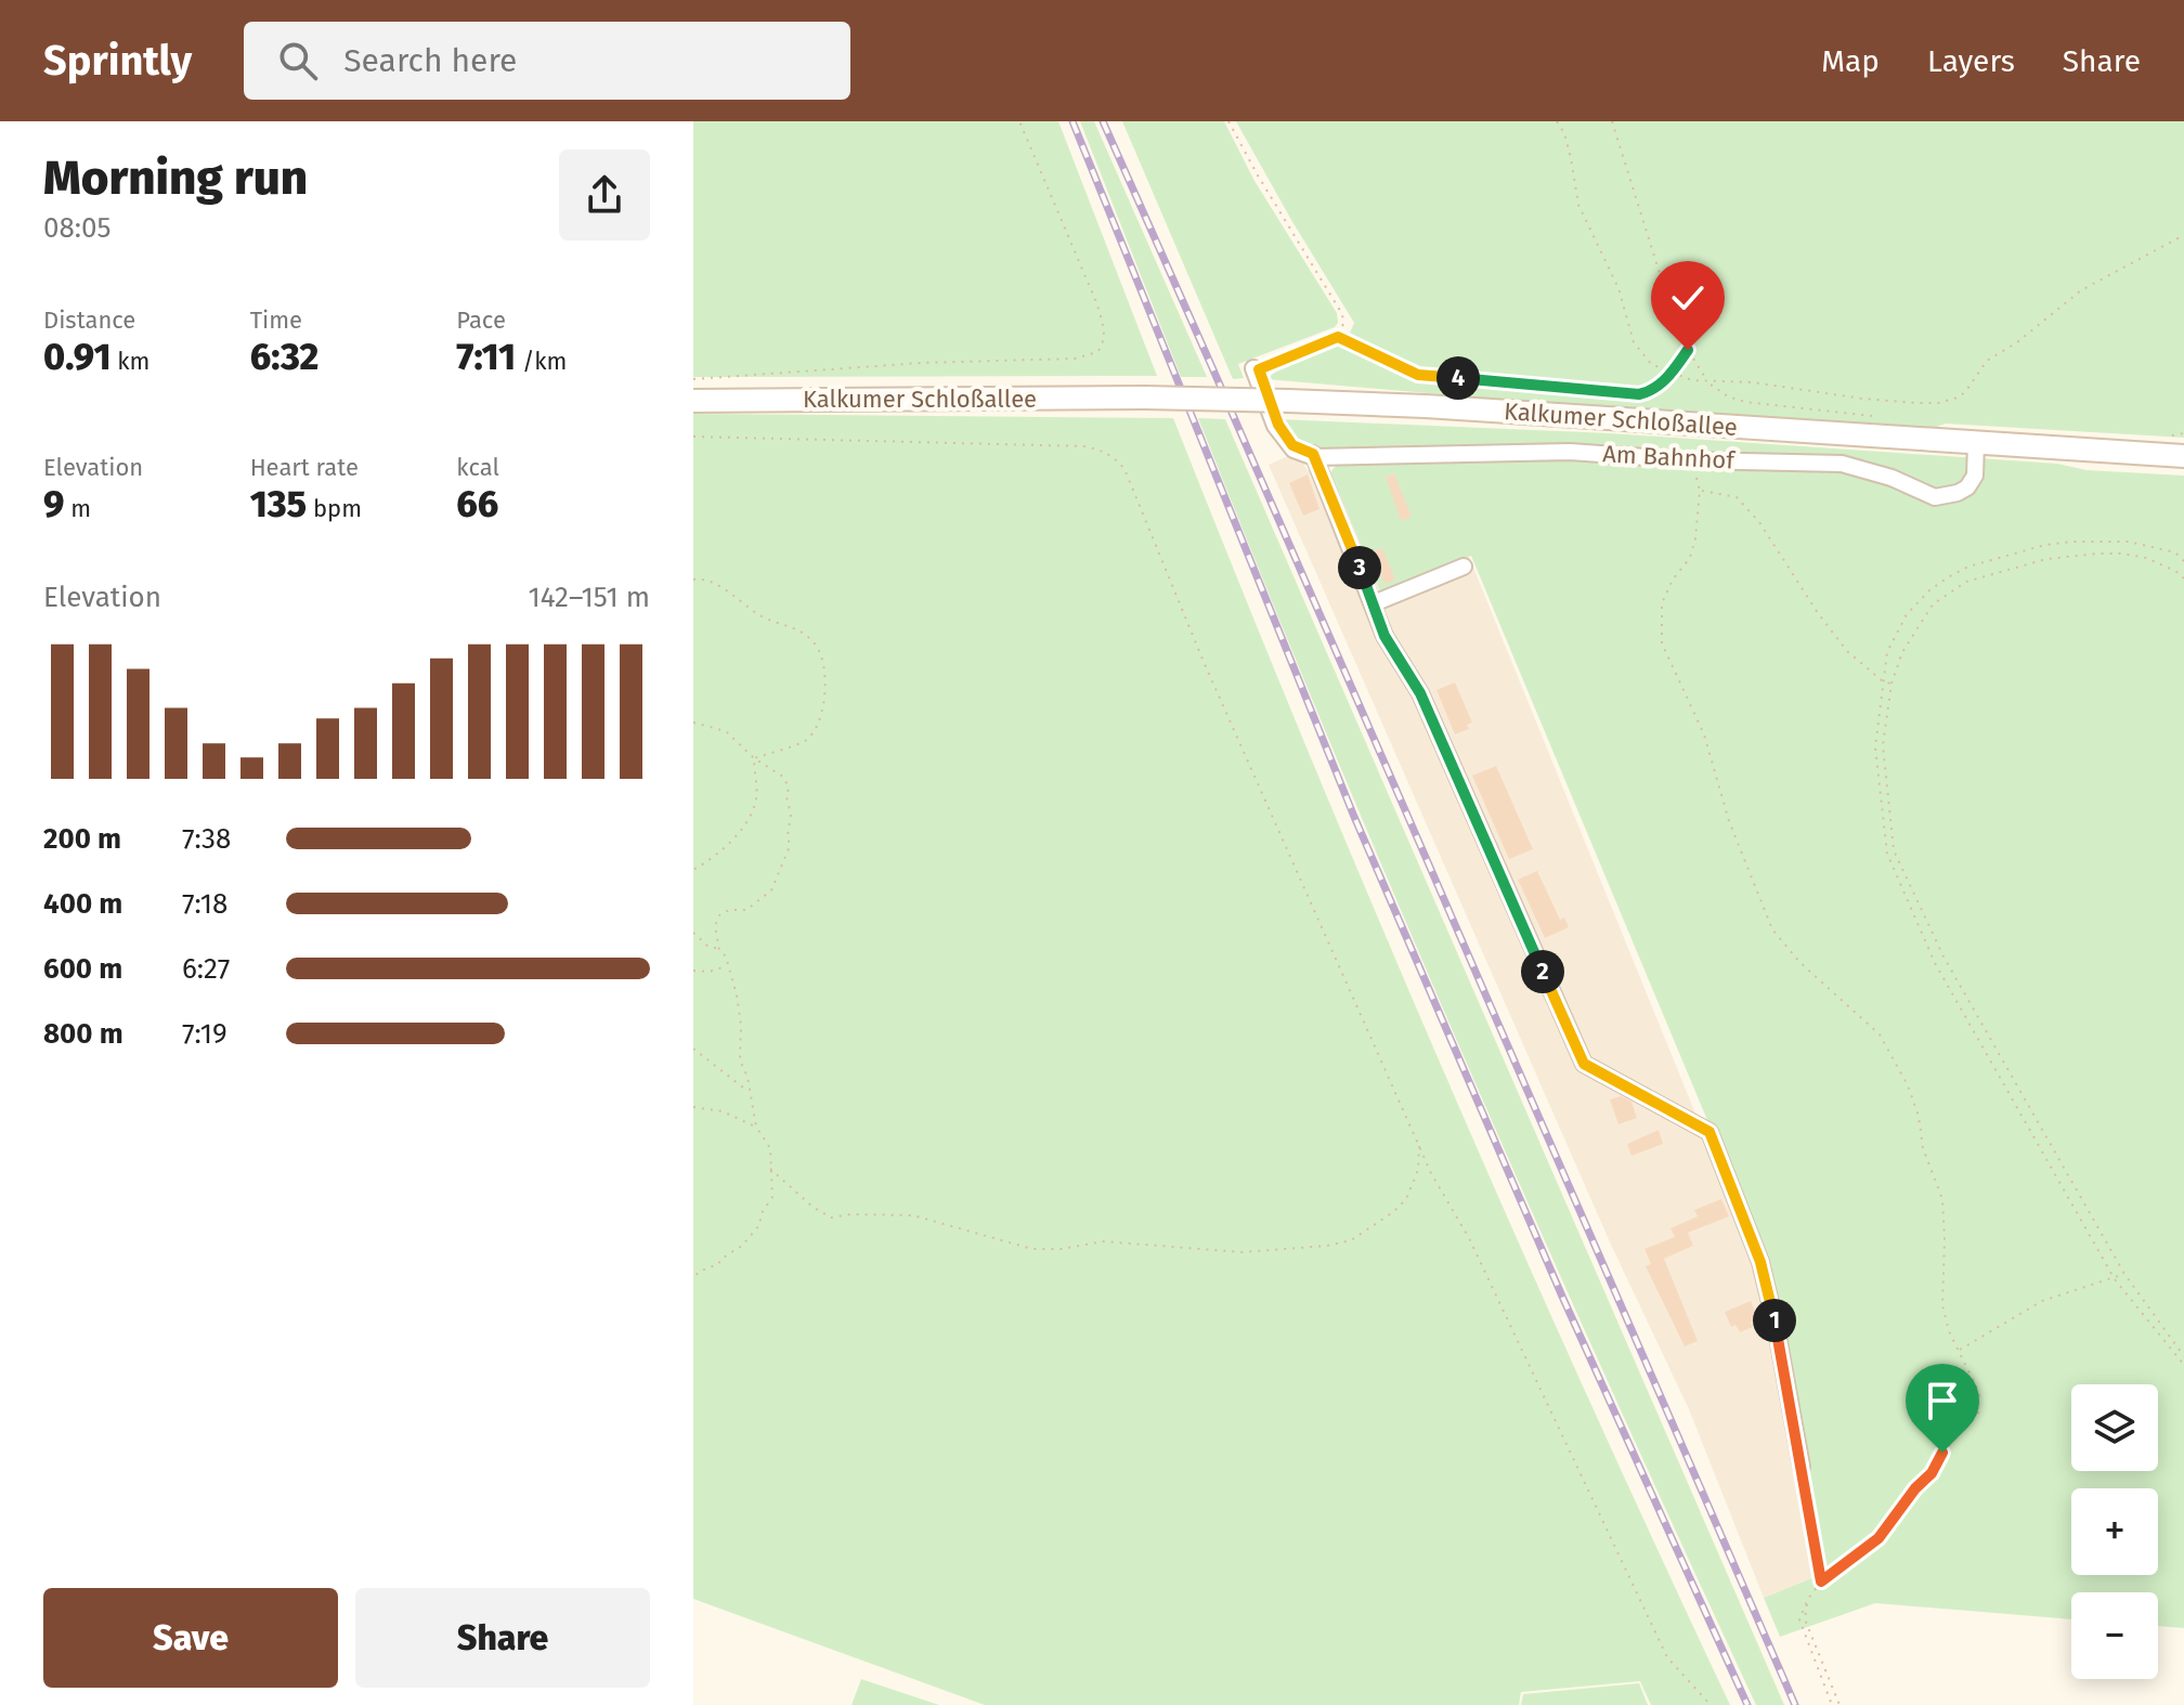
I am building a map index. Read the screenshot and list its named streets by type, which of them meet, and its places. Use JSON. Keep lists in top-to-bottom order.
{
  "streets": {
    "main road": ["Kalkumer Schloßallee"],
    "street": ["Am Bahnhof"]
  },
  "crossings": [
    ["Kalkumer Schloßallee", "Am Bahnhof"]
  ],
  "page": {
    "header": "Sprintly",
    "search": "Search here",
    "nav": ["Map", "Layers", "Share"],
    "heading": ["Morning run", "08:05"],
    "stats": [
      ["Distance", "0.91 km"],
      ["Time", "6:32"],
      ["Pace", "7:11 /km"],
      ["Elevation", "9 m"],
      ["Heart rate", "135 bpm"],
      ["kcal", "66"]
    ],
    "pins": [
      "4",
      "3",
      "2",
      "1"
    ],
    "chart": ["Elevation", "142–151 m"],
    "list": [
      {
        "name": "200 m",
        "note": "7:38"
      },
      {
        "name": "400 m",
        "note": "7:18"
      },
      {
        "name": "600 m",
        "note": "6:27"
      },
      {
        "name": "800 m",
        "note": "7:19"
      }
    ],
    "map_buttons": ["+", "−"],
    "buttons": ["Save", "Share"]
  }
}
